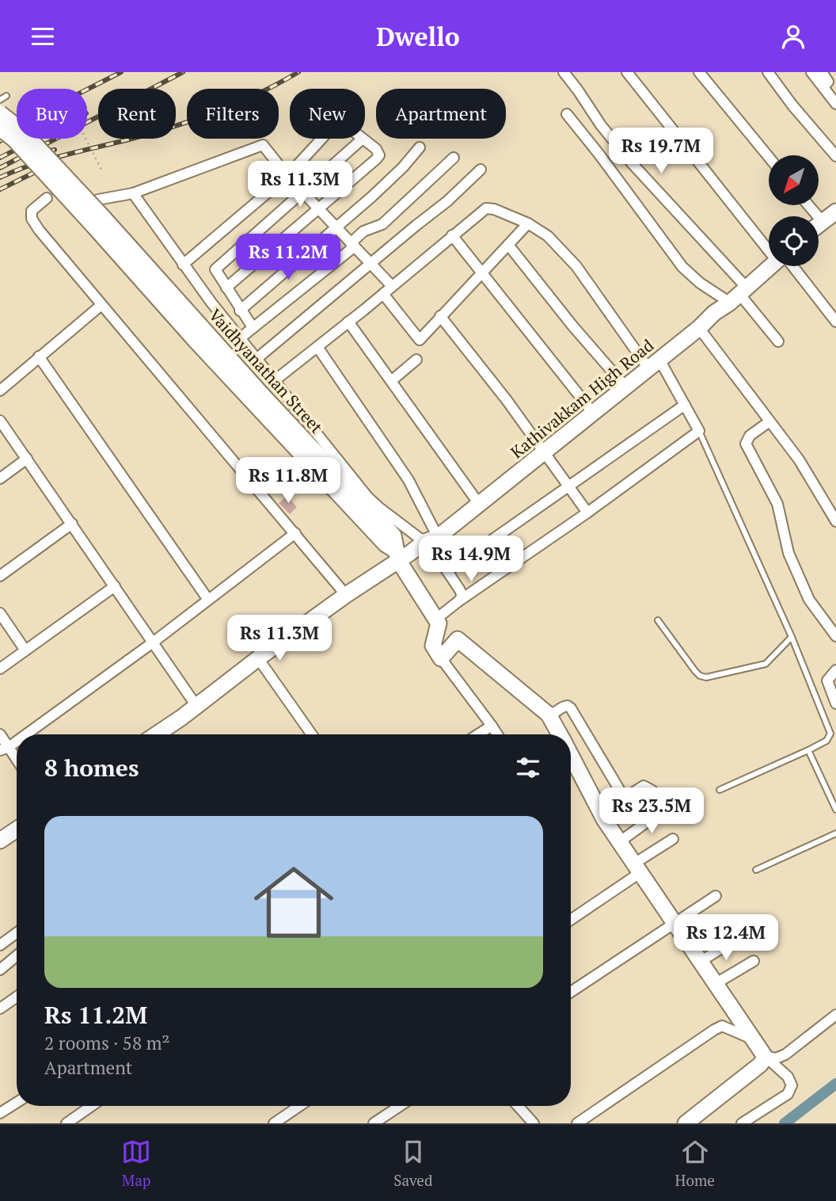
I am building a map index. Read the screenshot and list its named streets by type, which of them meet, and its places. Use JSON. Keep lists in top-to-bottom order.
{
  "streets": {
    "main road": ["Vaidhyanathan Street", "Kathivakkam High Road"]
  },
  "crossings": [
    ["Vaidhyanathan Street", "Kathivakkam High Road"]
  ],
  "north": "bottom left",
  "page": {
    "header": "Dwello",
    "chip": [
      "Buy",
      "Rent",
      "Filters",
      "New",
      "Apartment"
    ],
    "price": [
      "Rs 19.7M",
      "Rs 11.3M",
      "Rs 11.2M",
      "Rs 11.8M",
      "Rs 14.9M",
      "Rs 11.3M",
      "Rs 23.5M",
      "Rs 12.4M"
    ],
    "heading": "8 homes",
    "list": [
      {
        "name": "Rs 11.2M",
        "note": "2 rooms · 58 m² · Apartment"
      }
    ],
    "tabs": ["Map", "Saved", "Home"]
  }
}
